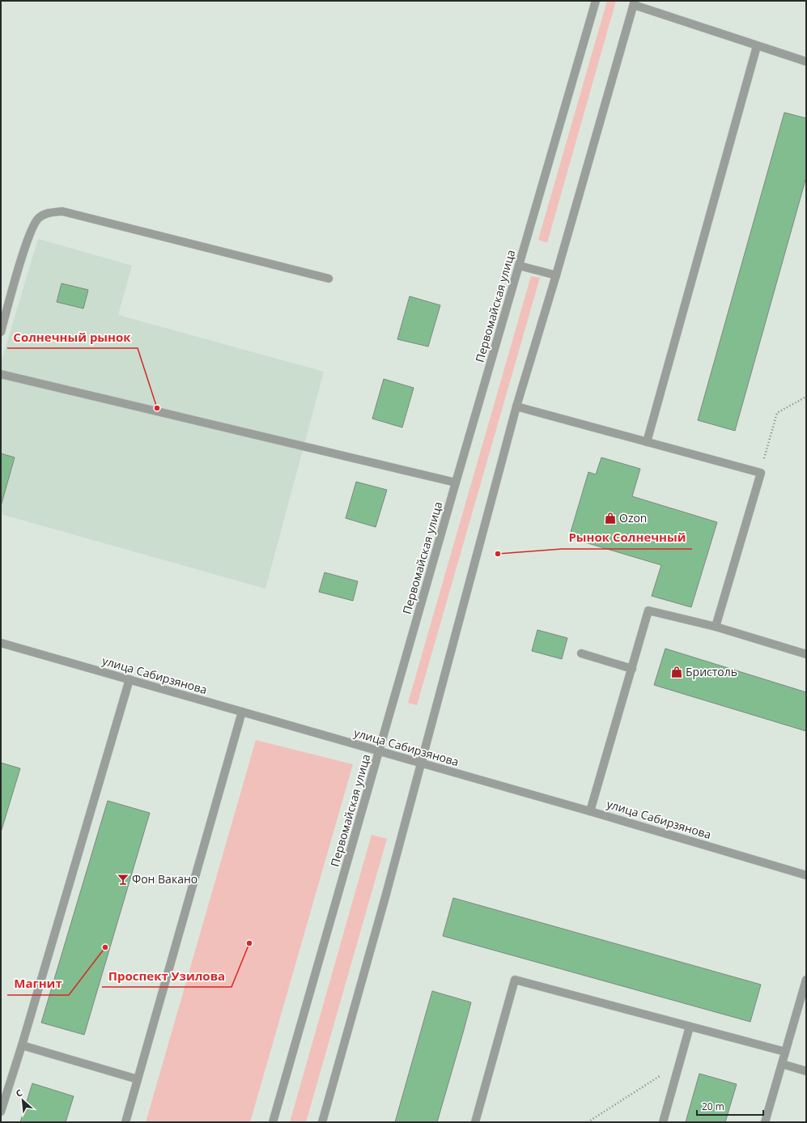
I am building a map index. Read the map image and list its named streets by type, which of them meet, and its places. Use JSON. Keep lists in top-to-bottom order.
{
  "streets": {
    "street": ["Первомайская улица", "улица Сабирзянова"]
  },
  "crossings": [
    ["Первомайская улица", "улица Сабирзянова"]
  ],
  "places": {
    "other": [
      "Солнечный рынок",
      "Рынок Солнечный",
      "Проспект Узилова",
      "Магнит"
    ],
    "shop": ["Ozon", "Бристоль"],
    "bar": ["Фон Вакано"]
  },
  "scale_bar": "20 m",
  "north": "top left"
}
